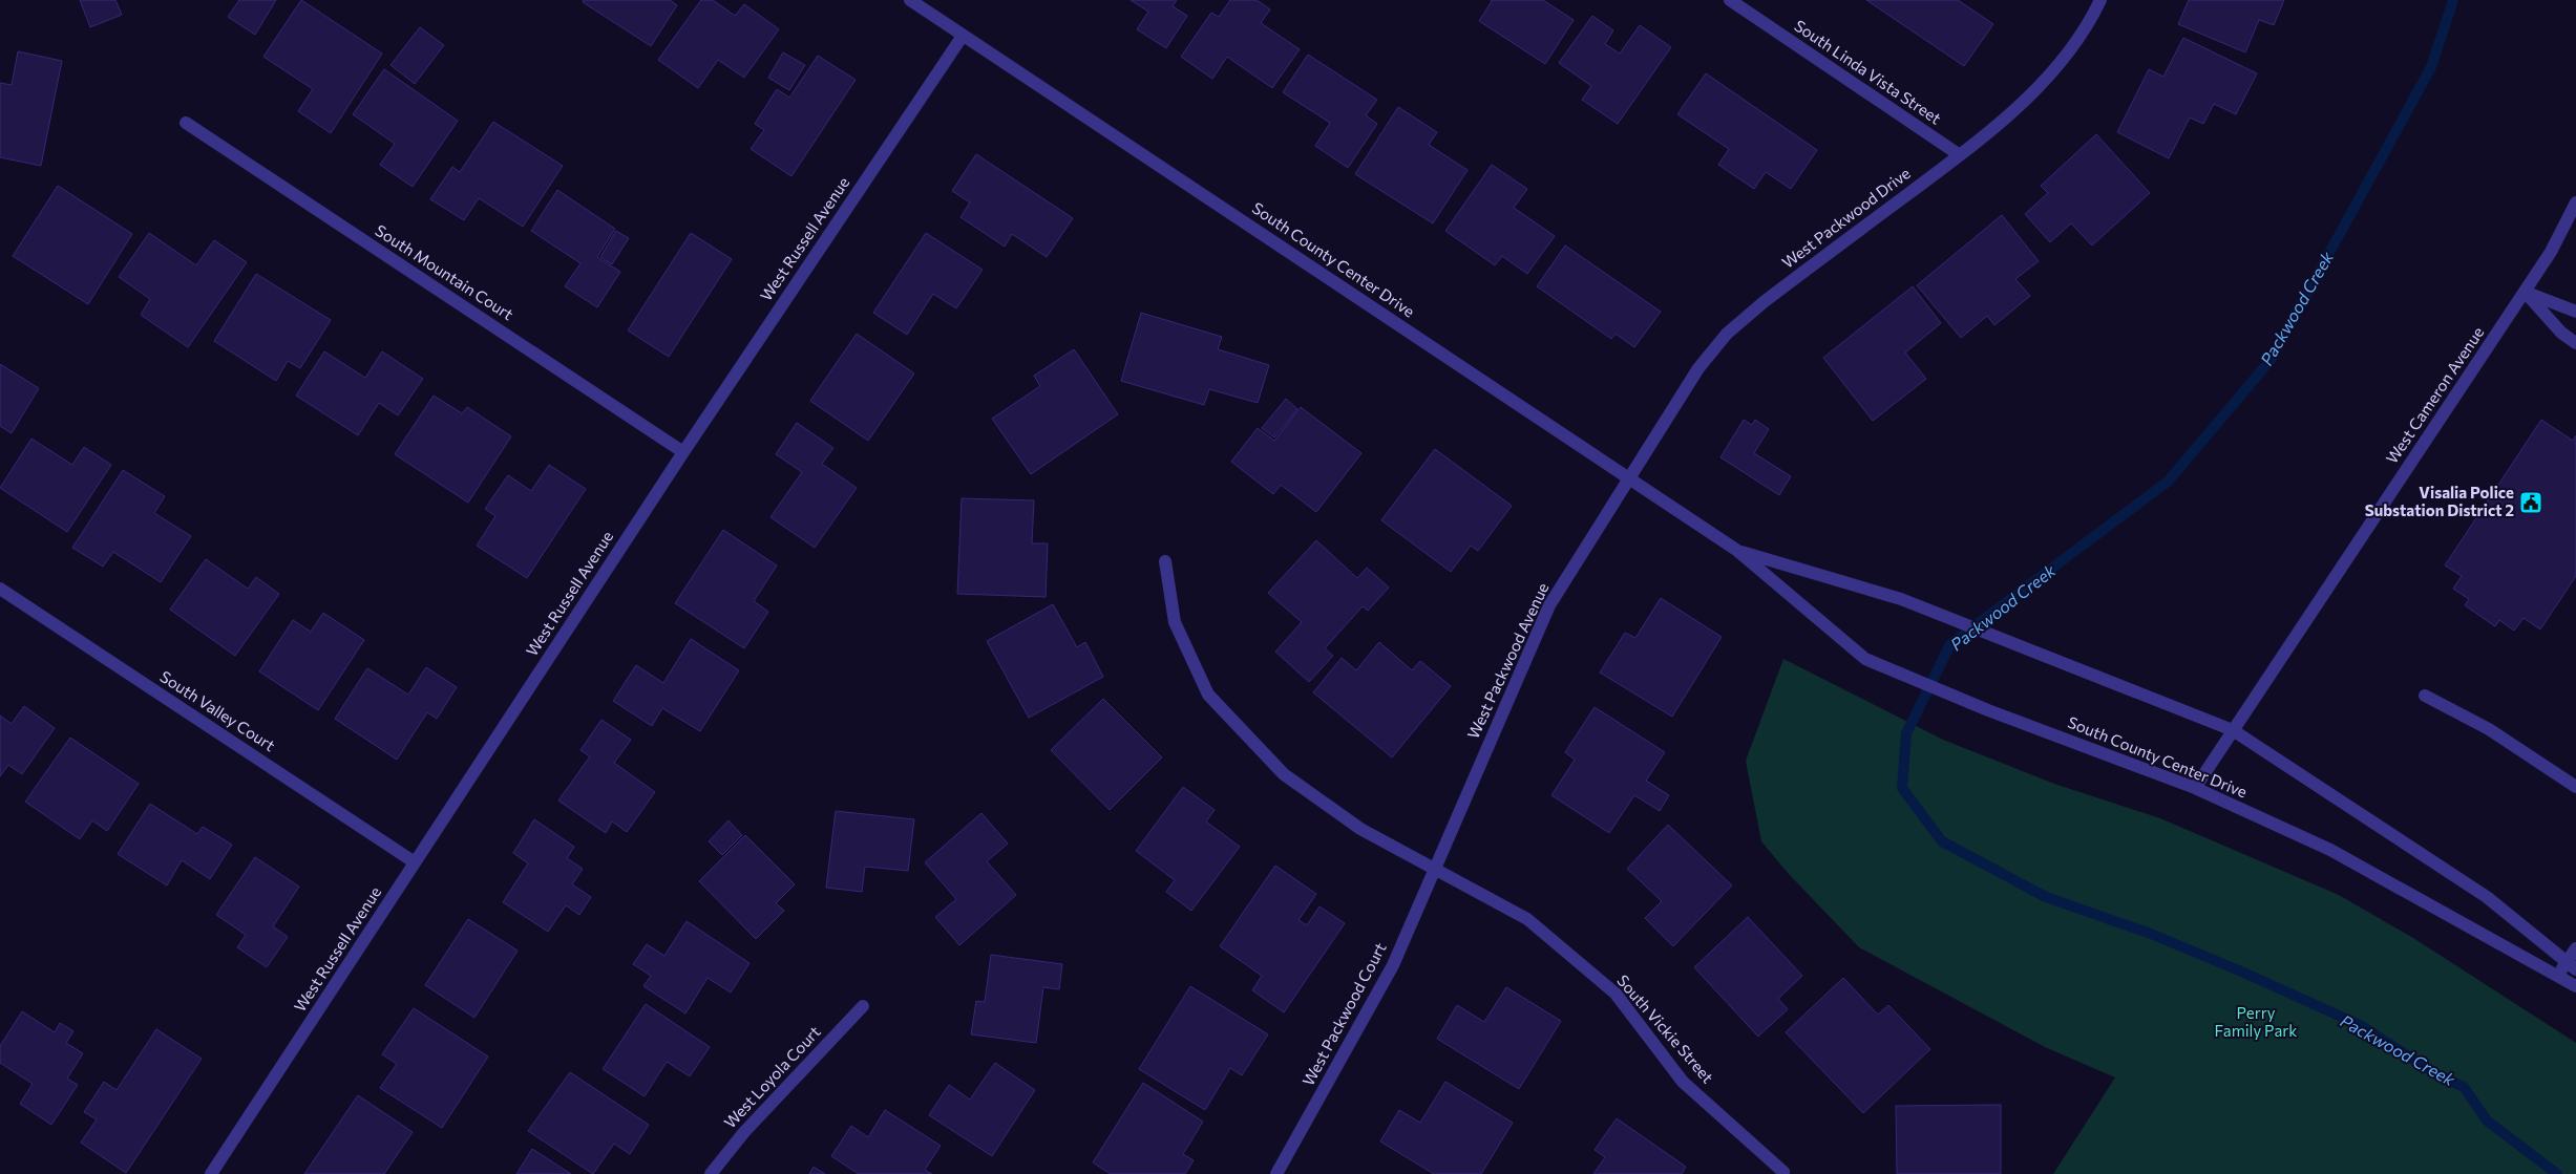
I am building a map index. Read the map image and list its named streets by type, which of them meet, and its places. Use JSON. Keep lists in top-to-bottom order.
{
  "streets": {
    "street": [
      "South Linda Vista Street",
      "West Packwood Drive",
      "West Russell Avenue",
      "South County Center Drive",
      "South Mountain Court",
      "West Cameron Avenue",
      "West Packwood Avenue",
      "South Valley Court",
      "West Packwood Court",
      "South Vickie Street",
      "West Loyola Court"
    ]
  },
  "crossings": [
    ["South Linda Vista Street", "West Packwood Drive"],
    ["West Packwood Drive", "South County Center Drive"],
    ["West Packwood Drive", "West Packwood Avenue"],
    ["West Russell Avenue", "South County Center Drive"],
    ["West Russell Avenue", "South Mountain Court"],
    ["West Russell Avenue", "South Valley Court"],
    ["South County Center Drive", "West Cameron Avenue"],
    ["South County Center Drive", "West Packwood Avenue"],
    ["West Packwood Avenue", "West Packwood Court"],
    ["West Packwood Avenue", "South Vickie Street"],
    ["West Packwood Court", "South Vickie Street"]
  ],
  "water": ["Packwood Creek"],
  "parks": ["Perry Family Park"],
  "places": {
    "public building": ["Visalia Police Substation District 2"]
  }
}
